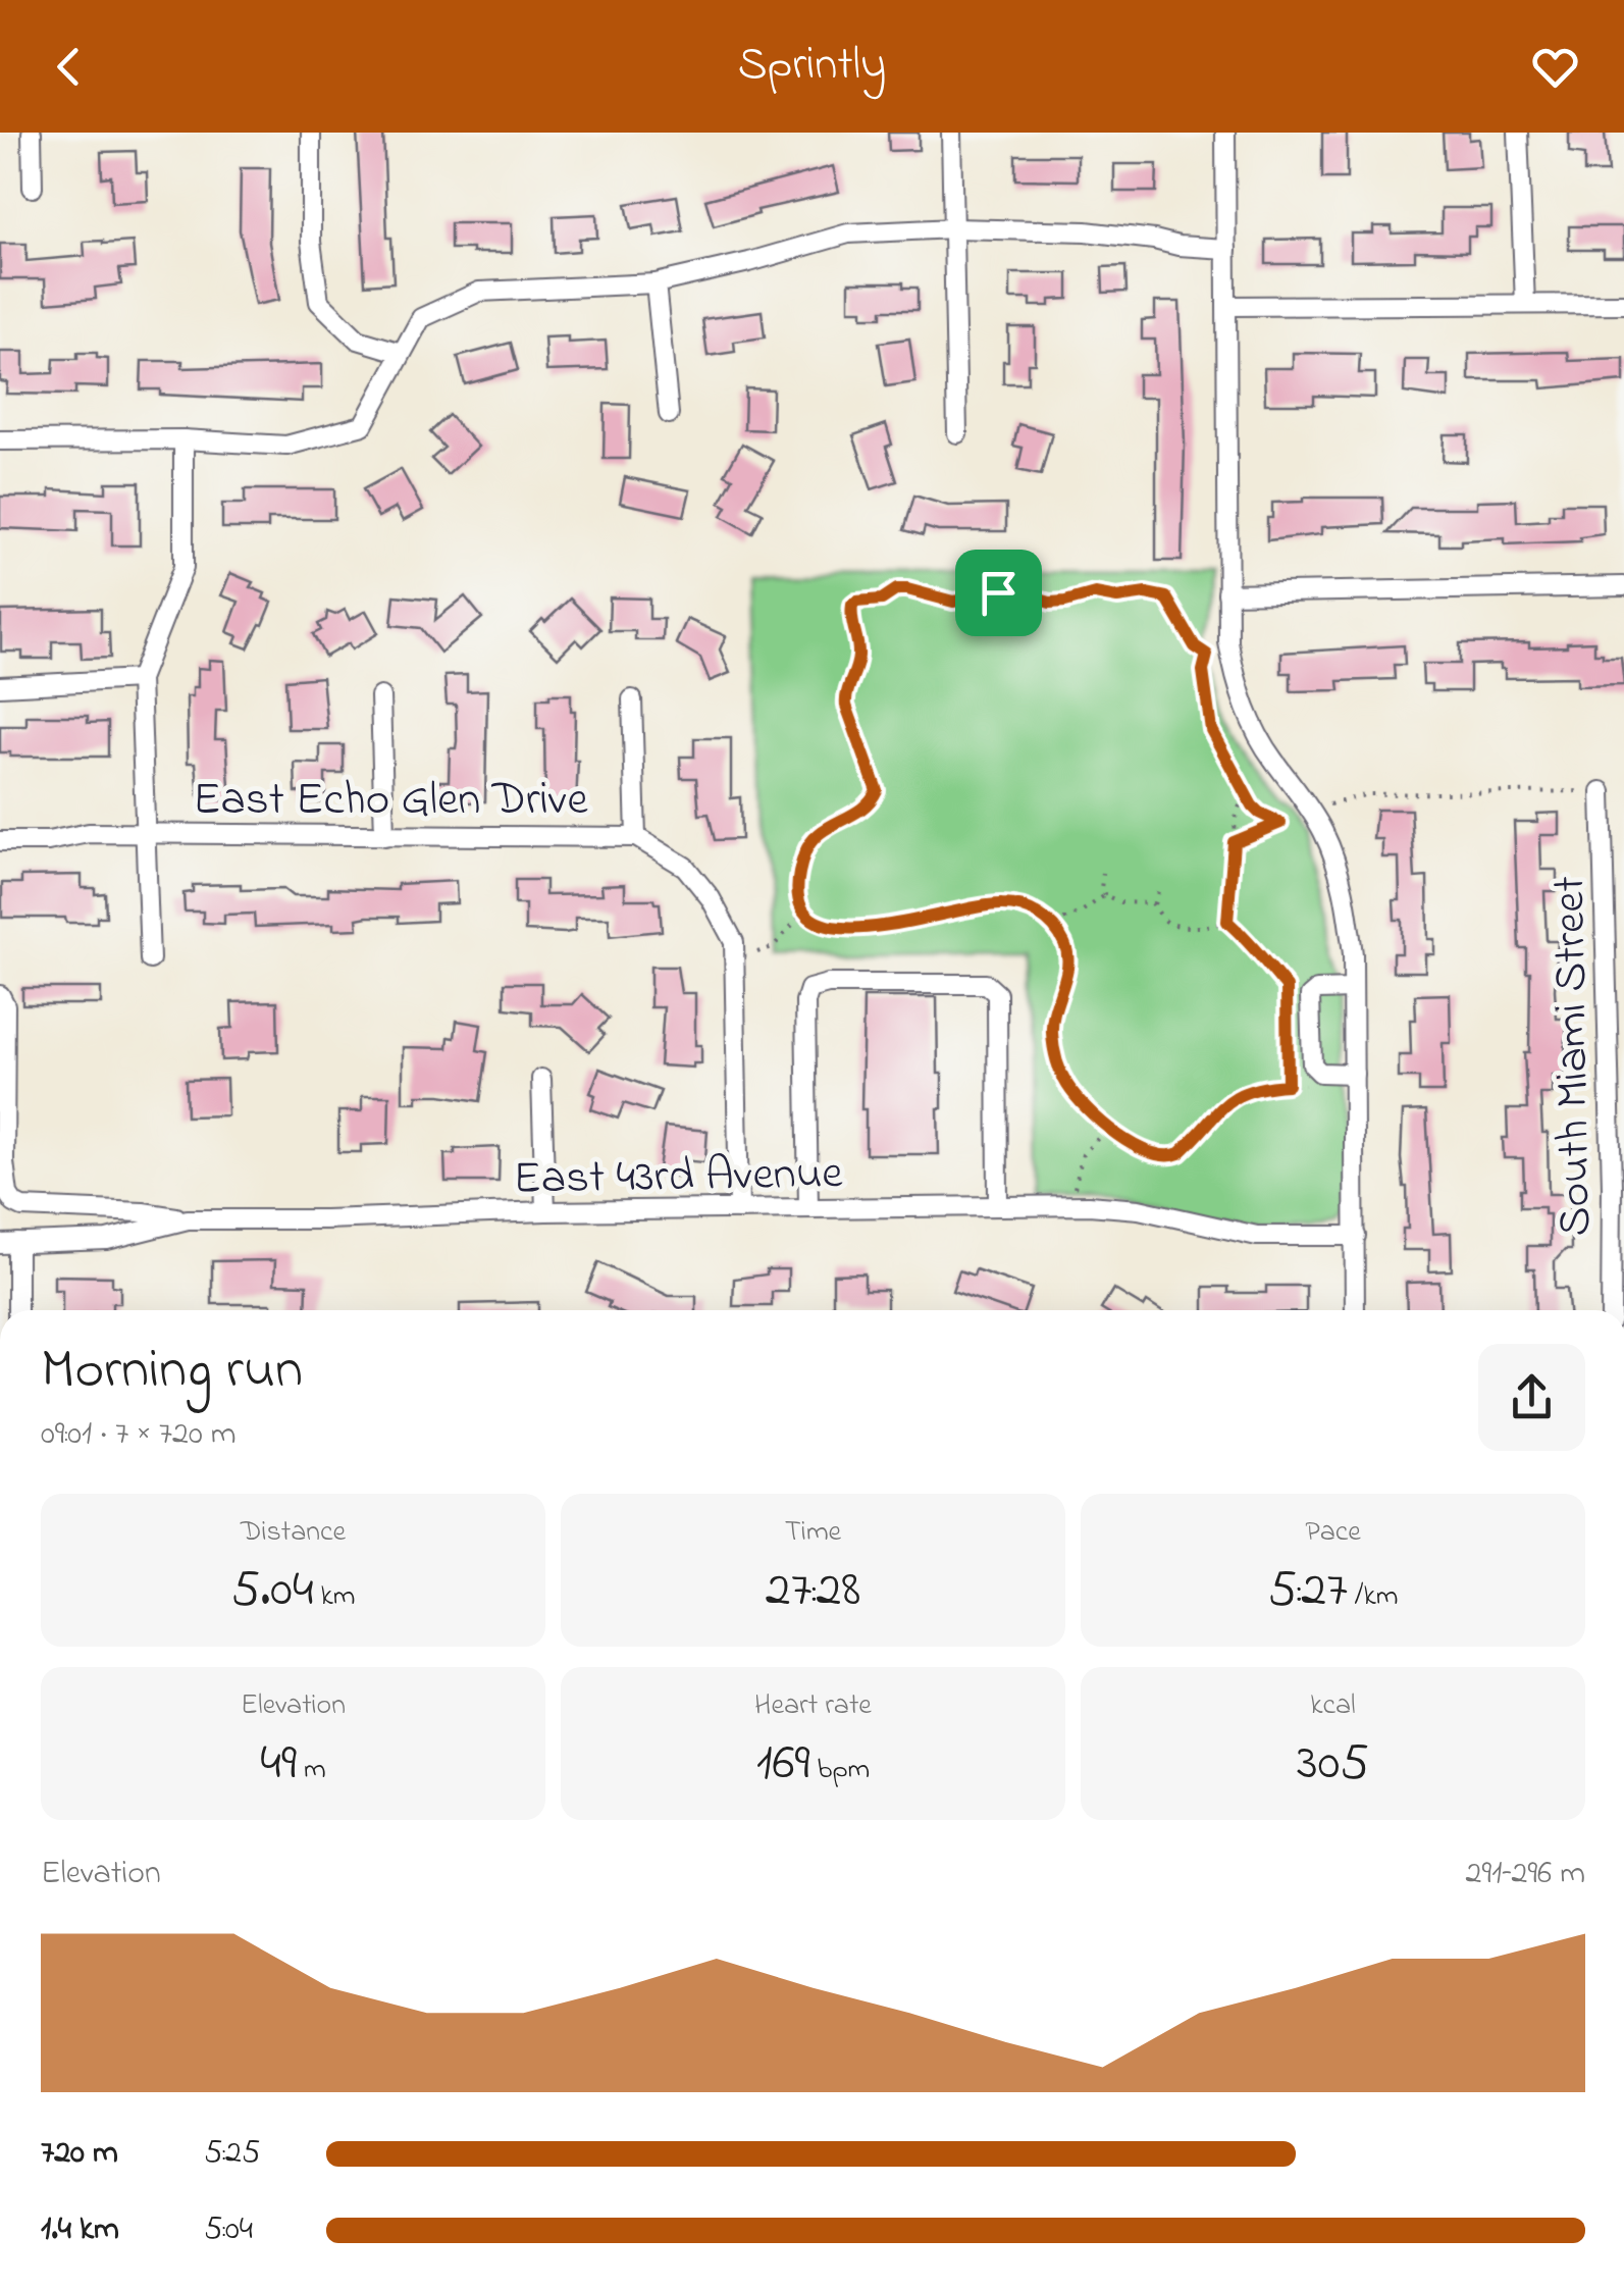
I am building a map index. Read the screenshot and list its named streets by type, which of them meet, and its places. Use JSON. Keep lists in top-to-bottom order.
{
  "streets": {
    "street": ["East Echo Glen Drive", "South Miami Street", "East 43rd Avenue"]
  },
  "page": {
    "header": "Sprintly",
    "heading": ["Morning run", "09:01 · 7 × 720 m"],
    "stats": [
      ["Distance", "5.04 km"],
      ["Time", "27:28"],
      ["Pace", "5:27 /km"],
      ["Elevation", "49 m"],
      ["Heart rate", "169 bpm"],
      ["kcal", "305"]
    ],
    "chart": ["Elevation", "291–296 m"],
    "list": [
      {
        "name": "720 m",
        "note": "5:25"
      },
      {
        "name": "1.4 km",
        "note": "5:04"
      }
    ]
  }
}
